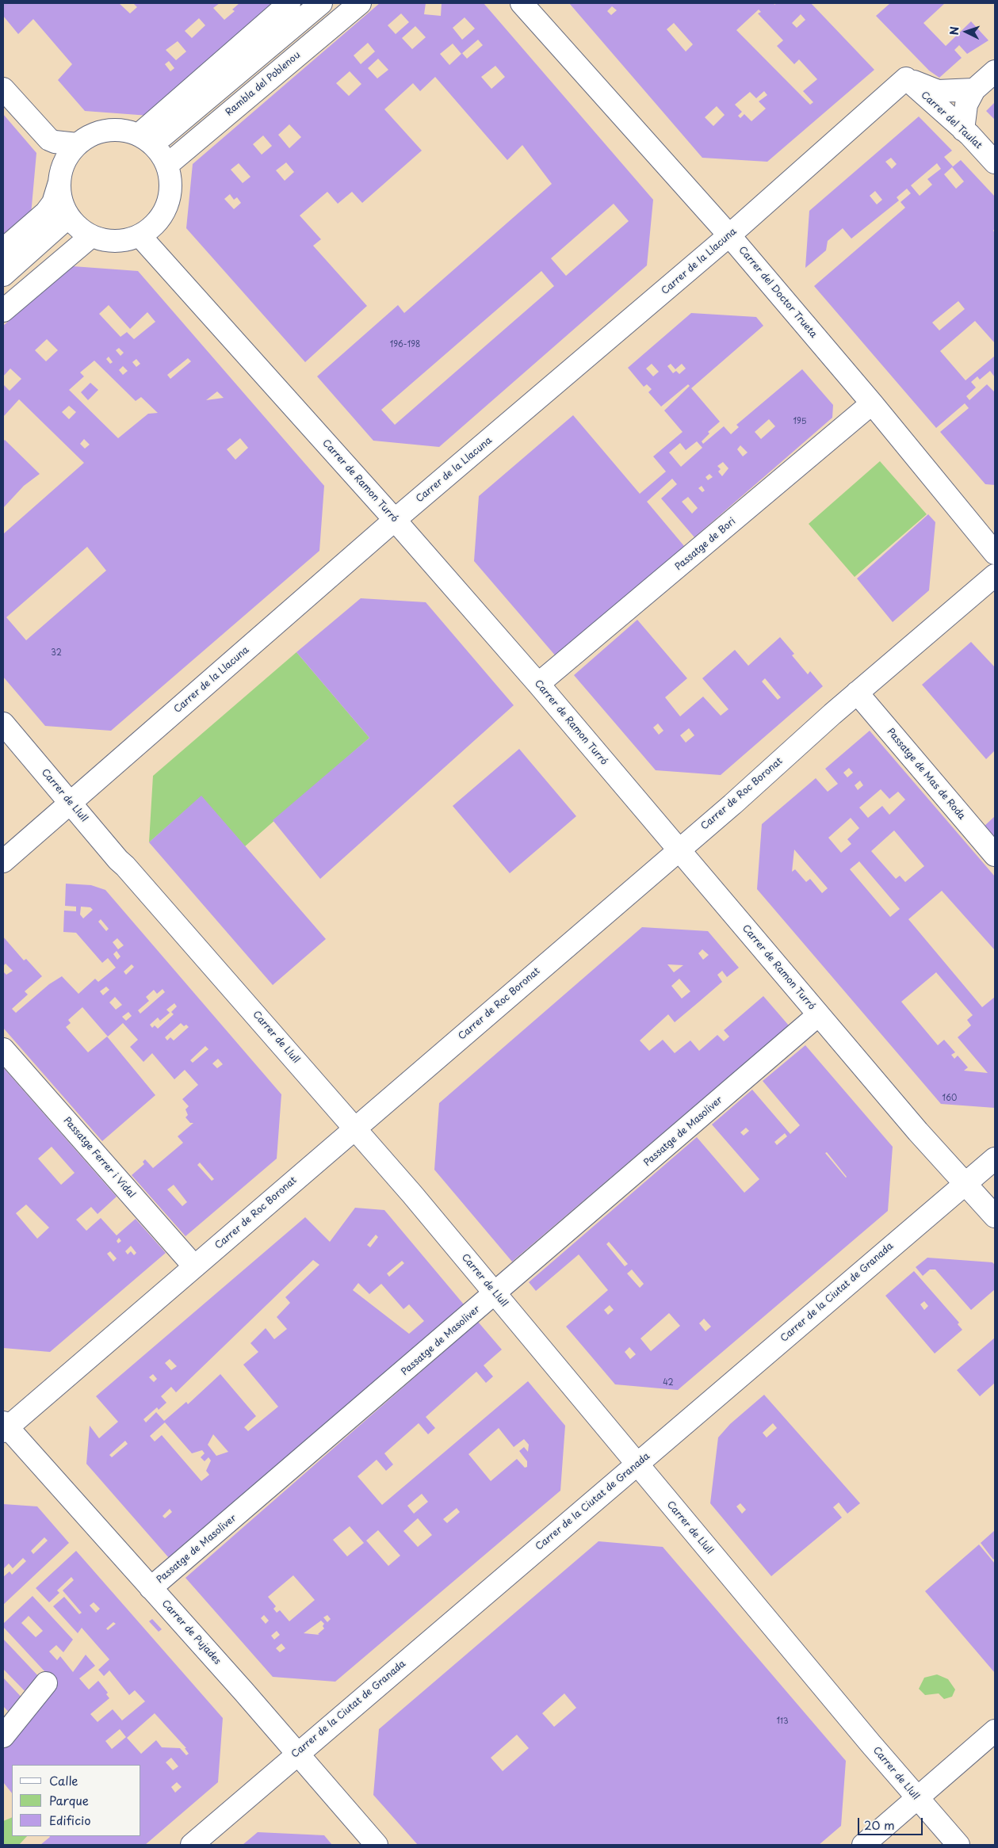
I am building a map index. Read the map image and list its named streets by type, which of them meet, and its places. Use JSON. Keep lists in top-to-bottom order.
{
  "streets": {
    "street": [
      "Rambla del Poblenou",
      "Carrer del Taulat",
      "Carrer de la Llacuna",
      "Carrer del Doctor Trueta",
      "Carrer de Ramon Turró",
      "Passatge de Bori",
      "Passatge de Mas de Roda",
      "Carrer de Roc Boronat",
      "Carrer de Llull",
      "Passatge de Masoliver",
      "Passatge Ferrer i Vidal",
      "Carrer de la Ciutat de Granada",
      "Carrer de Pujades"
    ]
  },
  "crossings": [
    ["Rambla del Poblenou", "Carrer de Ramon Turró"],
    ["Carrer del Taulat", "Carrer de la Llacuna"],
    ["Carrer de la Llacuna", "Carrer del Doctor Trueta"],
    ["Carrer de la Llacuna", "Carrer de Ramon Turró"],
    ["Carrer de la Llacuna", "Carrer de Llull"],
    ["Carrer del Doctor Trueta", "Passatge de Bori"],
    ["Carrer de Ramon Turró", "Passatge de Bori"],
    ["Carrer de Ramon Turró", "Carrer de Roc Boronat"],
    ["Carrer de Ramon Turró", "Passatge de Masoliver"],
    ["Carrer de Ramon Turró", "Carrer de la Ciutat de Granada"],
    ["Passatge de Mas de Roda", "Carrer de Roc Boronat"],
    ["Carrer de Roc Boronat", "Carrer de Llull"],
    ["Carrer de Roc Boronat", "Passatge Ferrer i Vidal"],
    ["Carrer de Roc Boronat", "Carrer de Pujades"],
    ["Carrer de Llull", "Passatge de Masoliver"],
    ["Carrer de Llull", "Carrer de la Ciutat de Granada"],
    ["Passatge de Masoliver", "Carrer de Pujades"],
    ["Carrer de la Ciutat de Granada", "Carrer de Pujades"]
  ],
  "house_numbers": [
    "196-198",
    "195",
    "32",
    "160",
    "42",
    "113"
  ],
  "legend": ["Calle", "Parque", "Edificio"],
  "scale_bar": "20 m",
  "north": "left"
}
